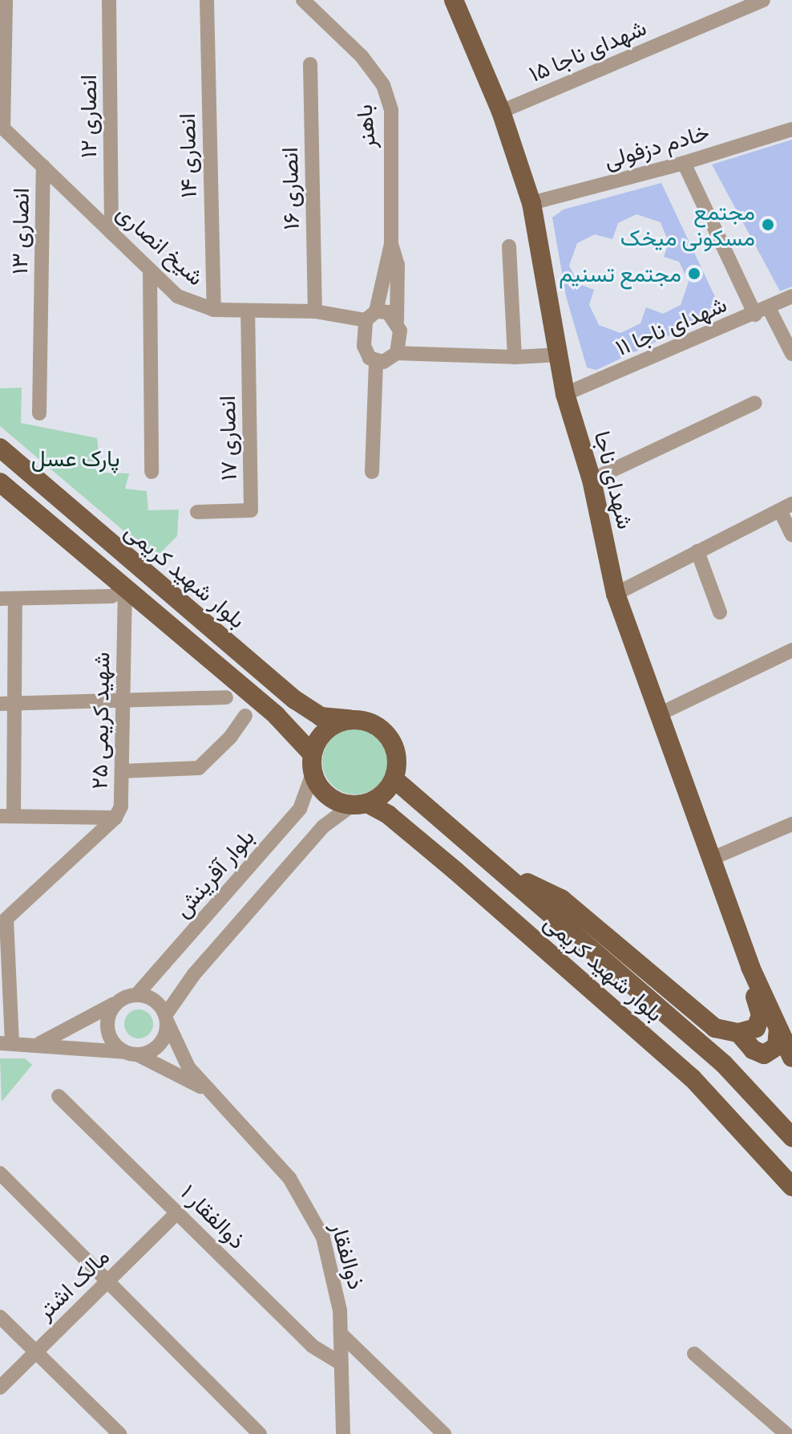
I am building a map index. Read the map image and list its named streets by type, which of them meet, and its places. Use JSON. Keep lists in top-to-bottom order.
{
  "streets": {
    "main road": ["شهدای ناجا", "بلوار شهید کریمی"],
    "street": [
      "شهدای ناجا ۱۵",
      "انصاری ۱۲",
      "باهنر",
      "خادم دزفولی",
      "انصاری ۱۴",
      "انصاری ۱۶",
      "انصاری ۱۳",
      "شیخ انصاری",
      "شهدای ناجا ۱۱",
      "انصاری ۱۷",
      "شهید کریمی ۲۵",
      "بلوار آفرینش",
      "ذوالفقار ۱",
      "ذوالفقار",
      "مالک اشتر"
    ]
  },
  "crossings": [
    ["شهدای ناجا ۱۵", "شهدای ناجا"],
    ["انصاری ۱۲", "شیخ انصاری"],
    ["باهنر", "شیخ انصاری"],
    ["خادم دزفولی", "شهدای ناجا"],
    ["انصاری ۱۴", "شیخ انصاری"],
    ["انصاری ۱۶", "شیخ انصاری"],
    ["انصاری ۱۳", "شیخ انصاری"],
    ["شیخ انصاری", "انصاری ۱۷"],
    ["شهدای ناجا ۱۱", "شهدای ناجا"],
    ["بلوار شهید کریمی", "بلوار آفرینش"],
    ["ذوالفقار ۱", "ذوالفقار"],
    ["ذوالفقار ۱", "مالک اشتر"]
  ],
  "parks": ["پارک عسل"],
  "places": ["مجتمع مسکونی میخک", "مجتمع تسنیم"]
}
